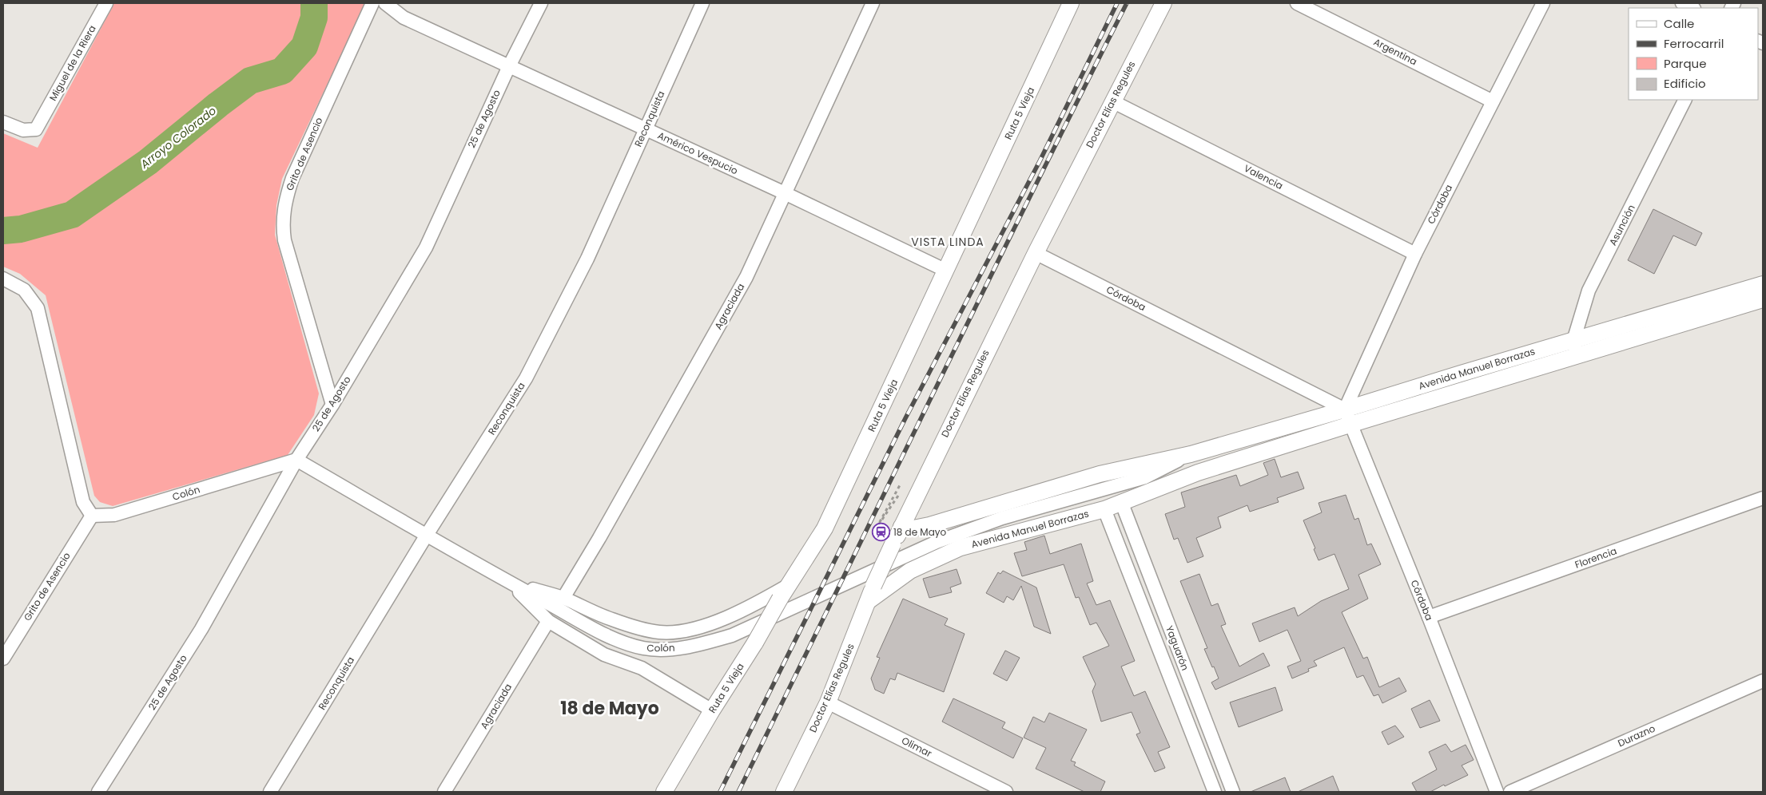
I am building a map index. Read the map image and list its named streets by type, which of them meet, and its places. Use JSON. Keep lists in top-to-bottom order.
{
  "streets": {
    "street": [
      "Argentina",
      "Miguel de la Riera",
      "Doctor Elías Regules",
      "Ruta 5 Vieja",
      "25 de Agosto",
      "Reconquista",
      "Américo Vespucio",
      "Grito de Asencio",
      "Valencia",
      "Córdoba",
      "Asunción",
      "Agraciada",
      "Avenida Manuel Borrazas",
      "Colón",
      "Florencia",
      "Yaguarón",
      "Durazno",
      "Olimar"
    ]
  },
  "crossings": [
    ["Argentina", "Córdoba"],
    ["Doctor Elías Regules", "Valencia"],
    ["Doctor Elías Regules", "Córdoba"],
    ["Doctor Elías Regules", "Avenida Manuel Borrazas"],
    ["Doctor Elías Regules", "Olimar"],
    ["Ruta 5 Vieja", "Américo Vespucio"],
    ["Ruta 5 Vieja", "Colón"],
    ["25 de Agosto", "Américo Vespucio"],
    ["25 de Agosto", "Grito de Asencio"],
    ["25 de Agosto", "Colón"],
    ["Reconquista", "Américo Vespucio"],
    ["Reconquista", "Colón"],
    ["Américo Vespucio", "Agraciada"],
    ["Grito de Asencio", "Colón"],
    ["Valencia", "Córdoba"],
    ["Córdoba", "Avenida Manuel Borrazas"],
    ["Córdoba", "Florencia"],
    ["Asunción", "Avenida Manuel Borrazas"],
    ["Agraciada", "Colón"],
    ["Avenida Manuel Borrazas", "Colón"],
    ["Avenida Manuel Borrazas", "Yaguarón"]
  ],
  "districts": ["VISTA LINDA", "18 de Mayo"],
  "water": ["Arroyo Colorado"],
  "places": {
    "station": ["18 de Mayo"]
  },
  "legend": [
    "Calle",
    "Ferrocarril",
    "Parque",
    "Edificio"
  ]
}
